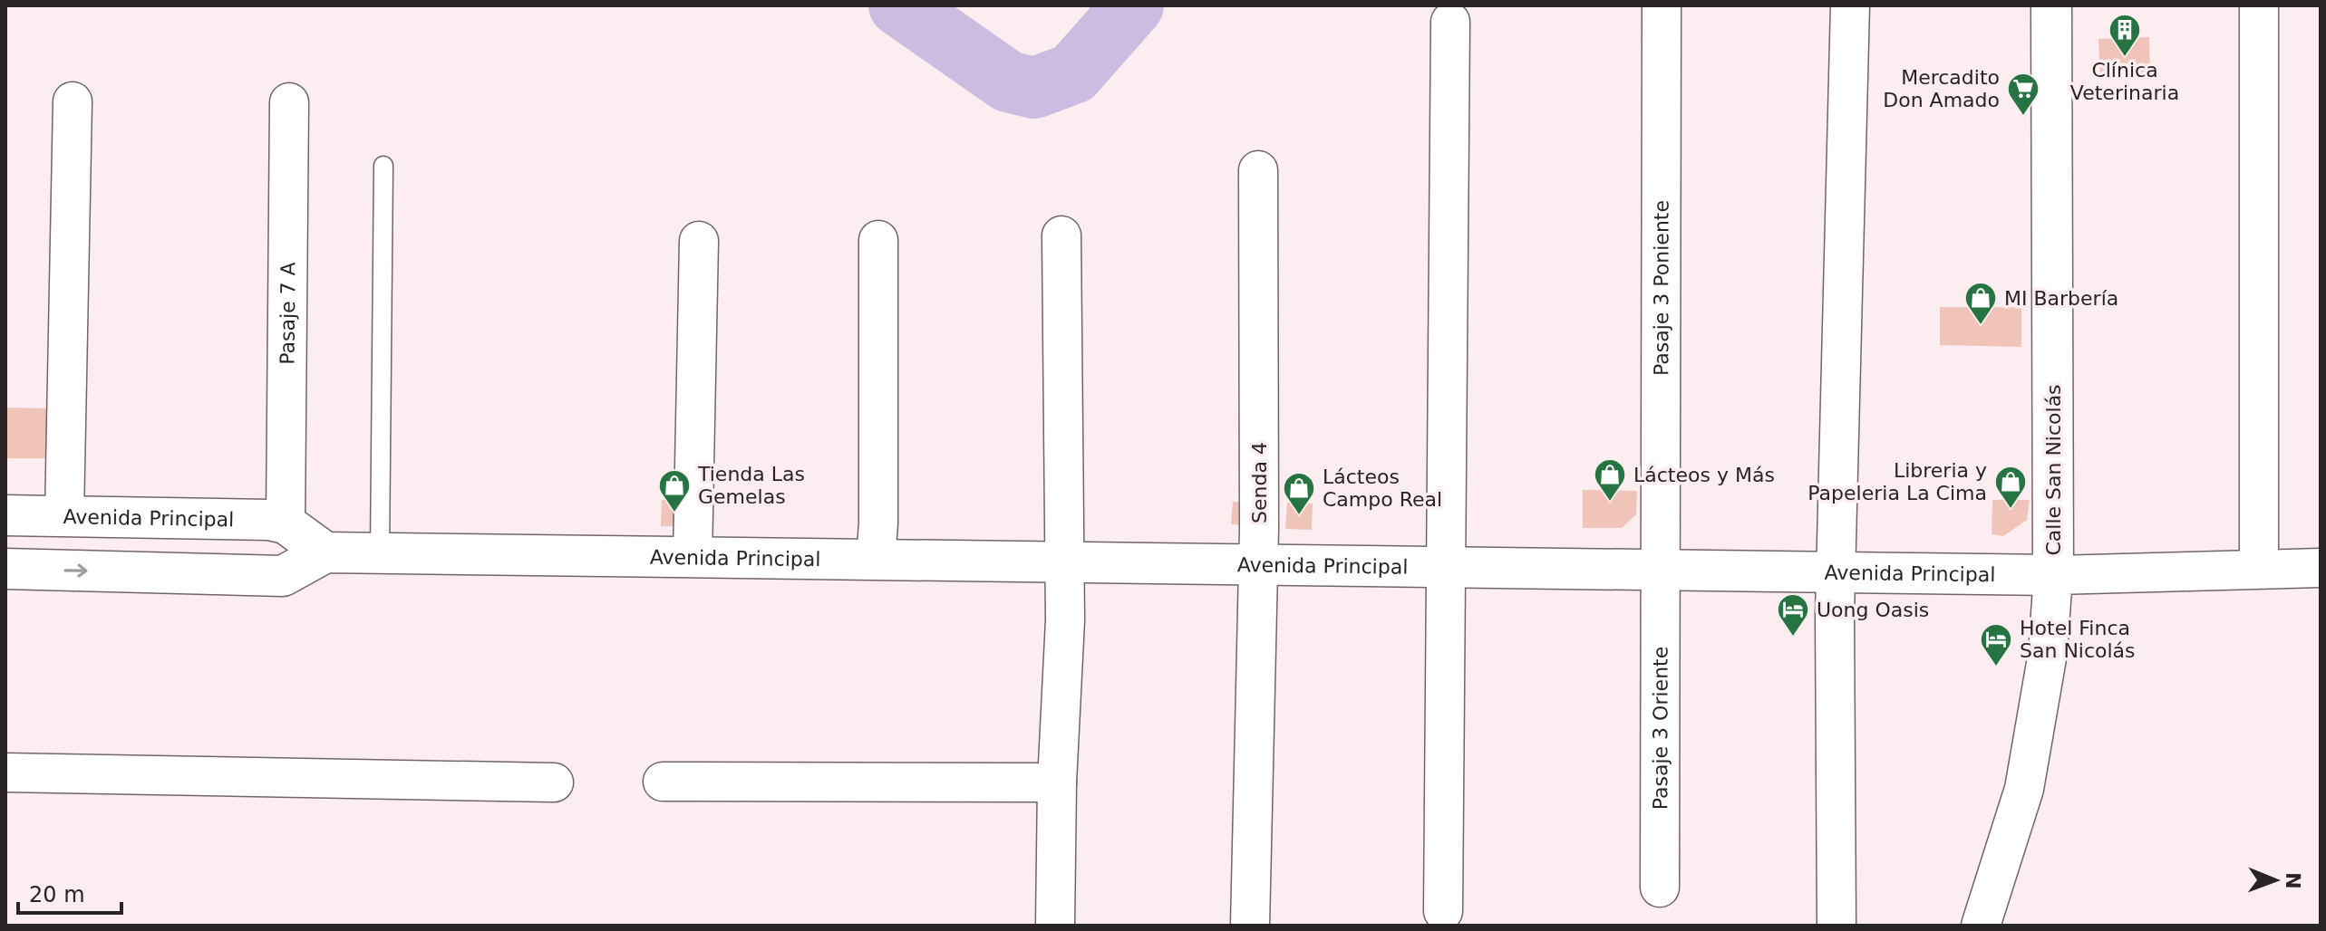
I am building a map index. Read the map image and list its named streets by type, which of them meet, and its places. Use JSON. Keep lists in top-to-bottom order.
{
  "streets": {
    "street": [
      "Pasaje 3 Poniente",
      "Pasaje 7 A",
      "Calle San Nicolás",
      "Senda 4",
      "Avenida Principal",
      "Pasaje 3 Oriente"
    ]
  },
  "crossings": [
    ["Pasaje 3 Poniente", "Avenida Principal"],
    ["Pasaje 3 Poniente", "Pasaje 3 Oriente"],
    ["Pasaje 7 A", "Avenida Principal"],
    ["Calle San Nicolás", "Avenida Principal"],
    ["Senda 4", "Avenida Principal"],
    ["Avenida Principal", "Pasaje 3 Oriente"]
  ],
  "places": {
    "building": ["Clínica Veterinaria"],
    "supermarket": ["Mercadito Don Amado"],
    "shop": [
      "MI Barbería",
      "Lácteos y Más",
      "Libreria y Papeleria La Cima",
      "Tienda Las Gemelas",
      "Lácteos Campo Real"
    ],
    "hotel": ["Uong Oasis", "Hotel Finca San Nicolás"]
  },
  "scale_bar": "20 m",
  "north": "right"
}
